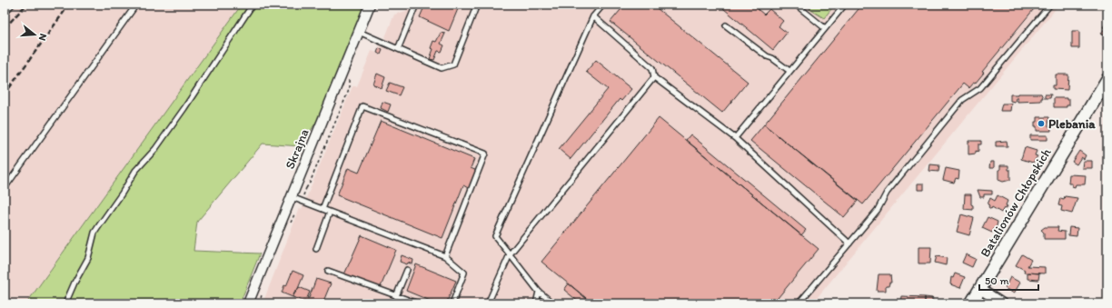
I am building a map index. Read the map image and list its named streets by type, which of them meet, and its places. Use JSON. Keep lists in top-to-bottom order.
{
  "streets": {
    "street": ["Skrajna", "Batalionów Chłopskich"]
  },
  "places": ["Plebania"],
  "scale_bar": "50 m",
  "north": "right"
}
